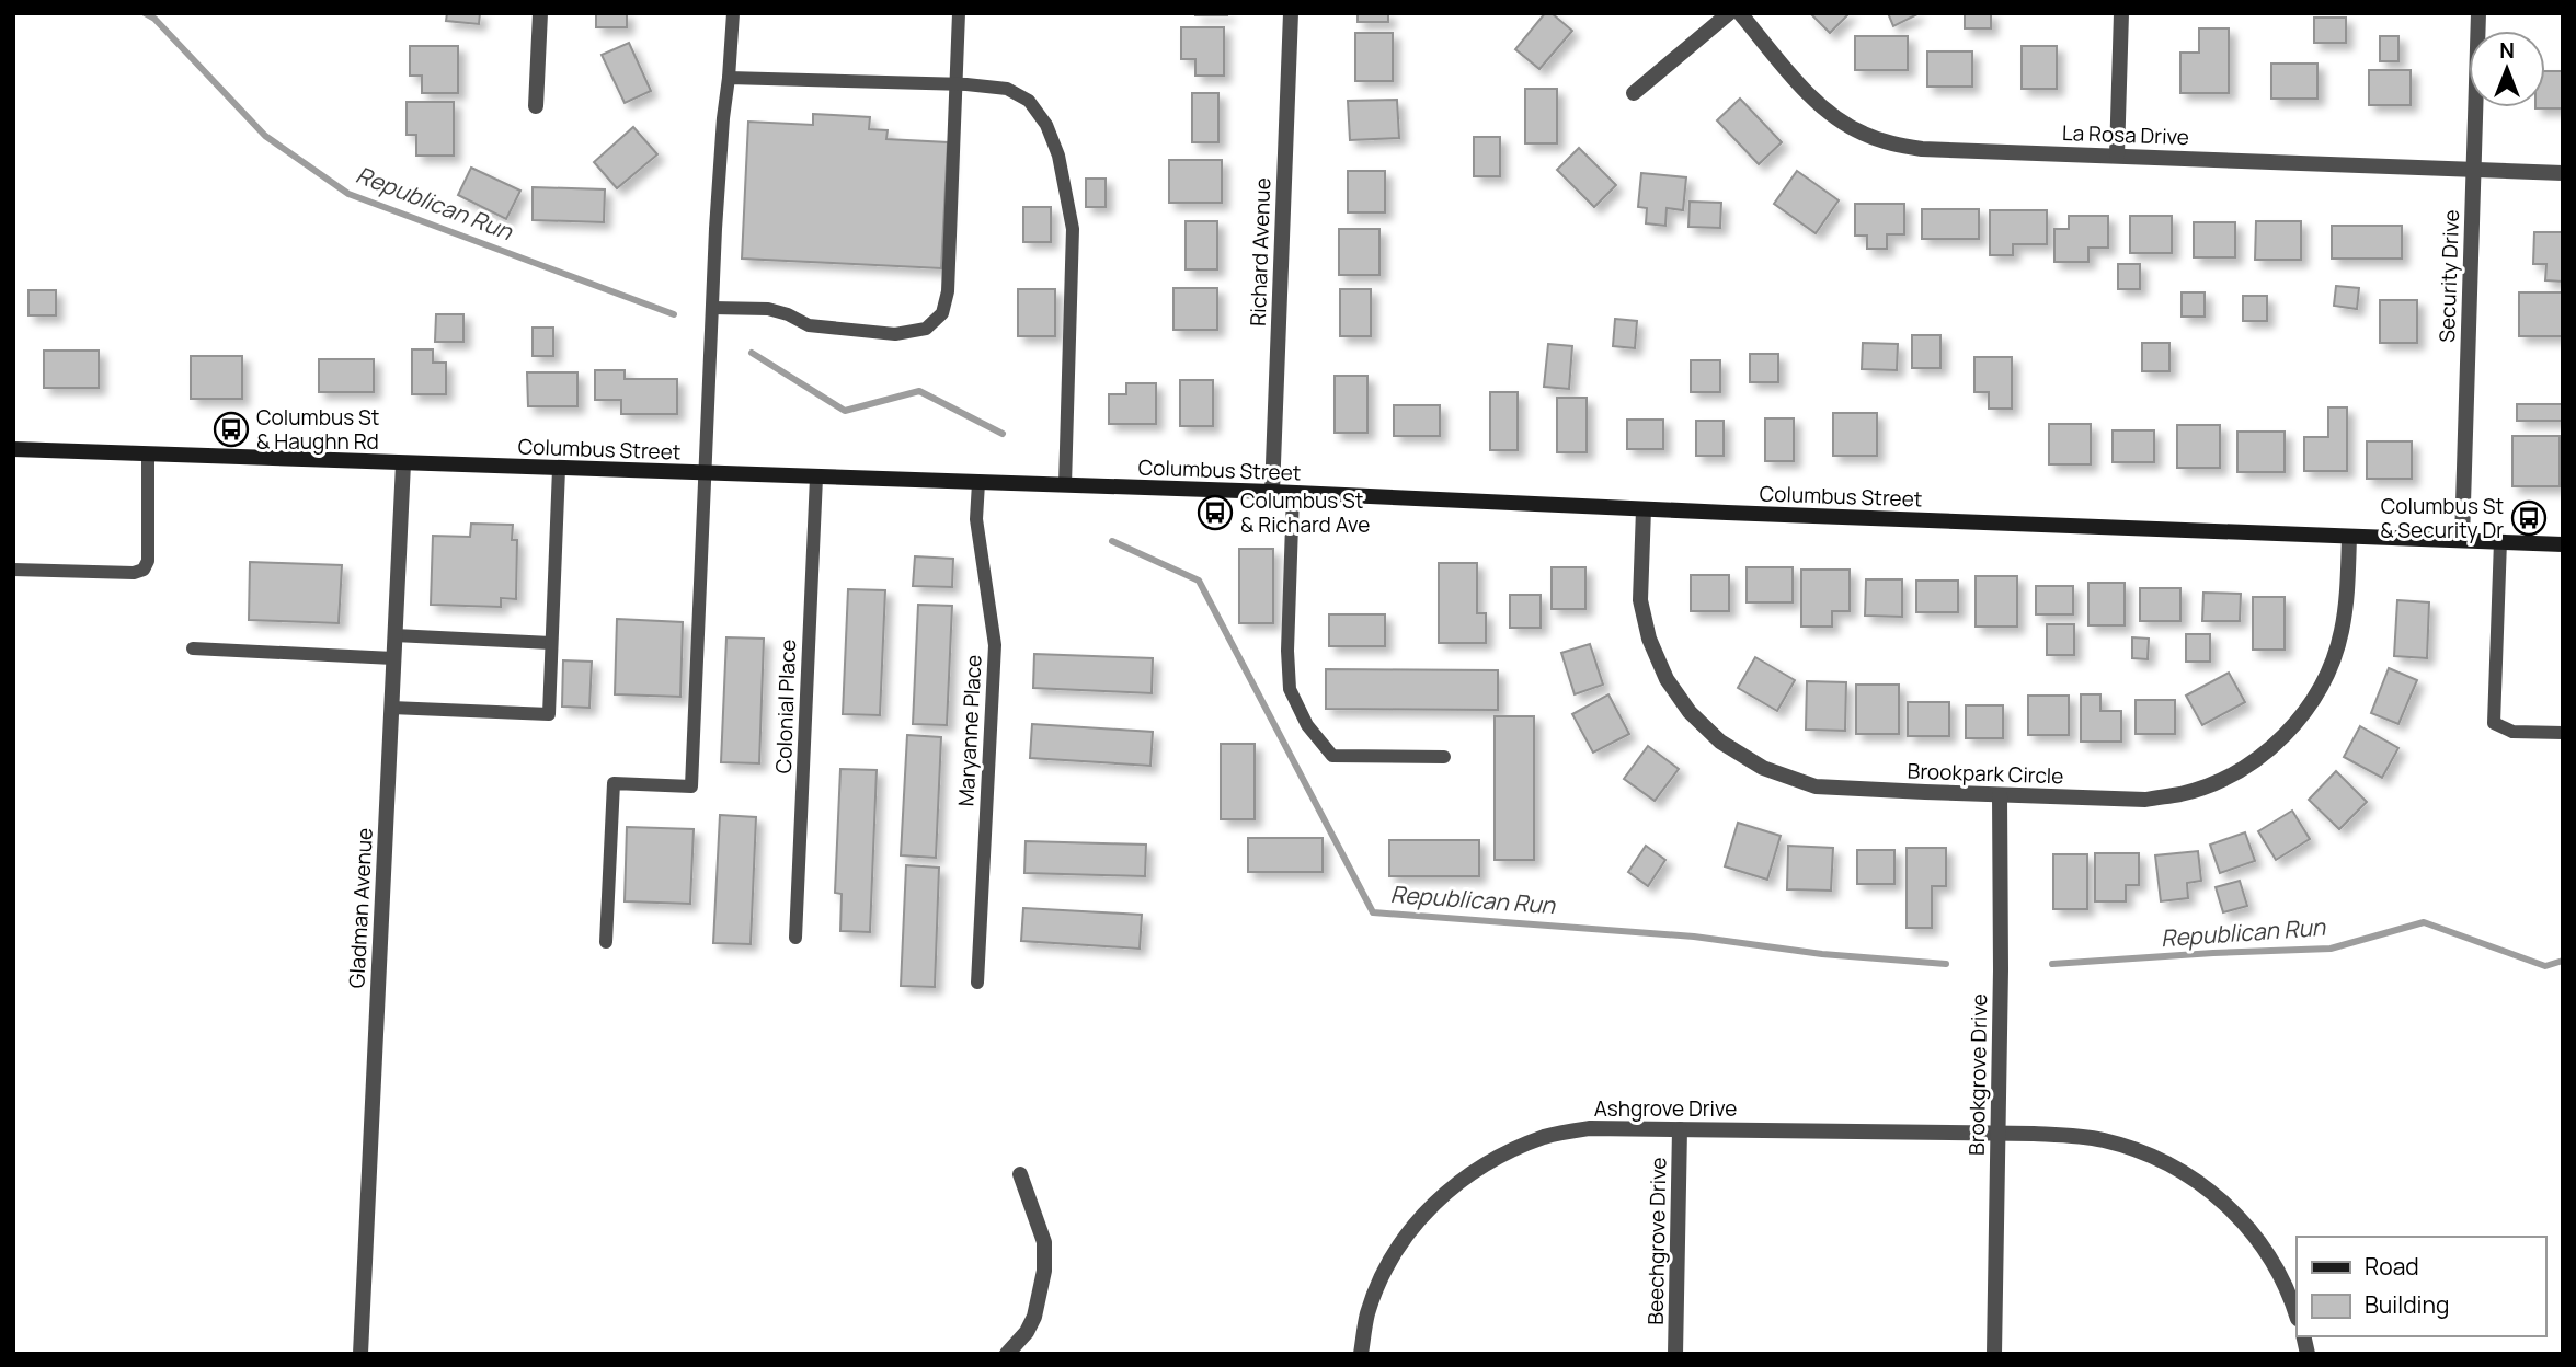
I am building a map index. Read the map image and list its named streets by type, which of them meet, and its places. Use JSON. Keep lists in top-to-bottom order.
{
  "streets": {
    "main road": ["Columbus Street"],
    "street": [
      "La Rosa Drive",
      "Richard Avenue",
      "Security Drive",
      "Brookpark Circle",
      "Gladman Avenue",
      "Brookgrove Drive",
      "Ashgrove Drive",
      "Beechgrove Drive"
    ],
    "lane": ["Colonial Place", "Maryanne Place"]
  },
  "crossings": [
    ["La Rosa Drive", "Security Drive"],
    ["Richard Avenue", "Columbus Street"],
    ["Security Drive", "Columbus Street"],
    ["Columbus Street", "Colonial Place"],
    ["Columbus Street", "Maryanne Place"],
    ["Columbus Street", "Brookpark Circle"],
    ["Columbus Street", "Gladman Avenue"],
    ["Brookpark Circle", "Brookgrove Drive"],
    ["Brookgrove Drive", "Ashgrove Drive"],
    ["Ashgrove Drive", "Beechgrove Drive"]
  ],
  "water": ["Republican Run"],
  "places": {
    "bus stop": ["Columbus St & Haughn Rd", "Columbus St & Richard Ave", "Columbus St & Security Dr"]
  },
  "legend": ["Road", "Building"],
  "north": "top"
}
